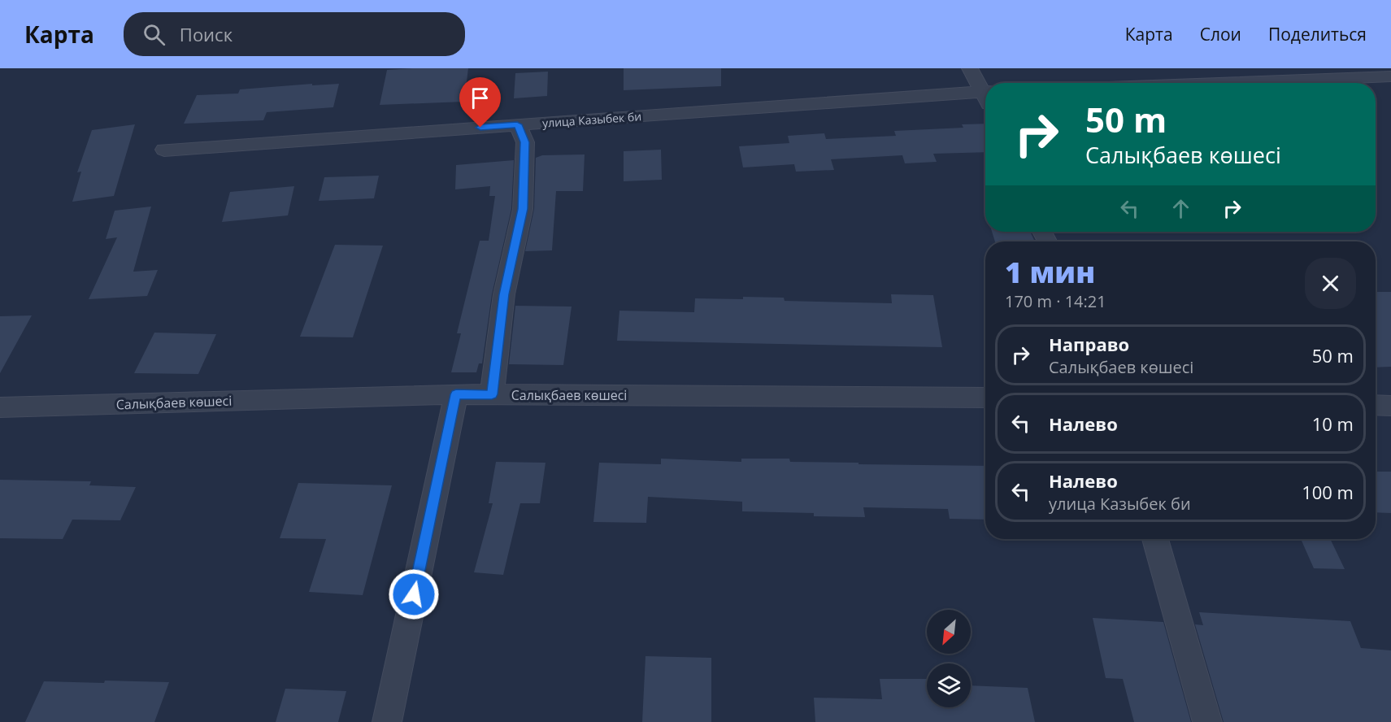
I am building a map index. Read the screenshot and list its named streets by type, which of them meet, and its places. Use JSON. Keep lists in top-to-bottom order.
{
  "streets": {
    "street": ["улица Казыбек би", "Салықбаев көшесі"]
  },
  "north": "bottom left",
  "page": {
    "header": "Карта",
    "search": "Поиск",
    "nav": ["Карта", "Слои", "Поделиться"],
    "turn": ["50 m", "Салықбаев көшесі"],
    "heading": ["1 мин", "170 m · 14:21"],
    "list": [
      {
        "name": "Направо",
        "note": "Салықбаев көшесі",
        "value": "50 m"
      },
      {
        "name": "Налево",
        "value": "10 m"
      },
      {
        "name": "Налево",
        "note": "улица Казыбек би",
        "value": "100 m"
      }
    ]
  }
}
